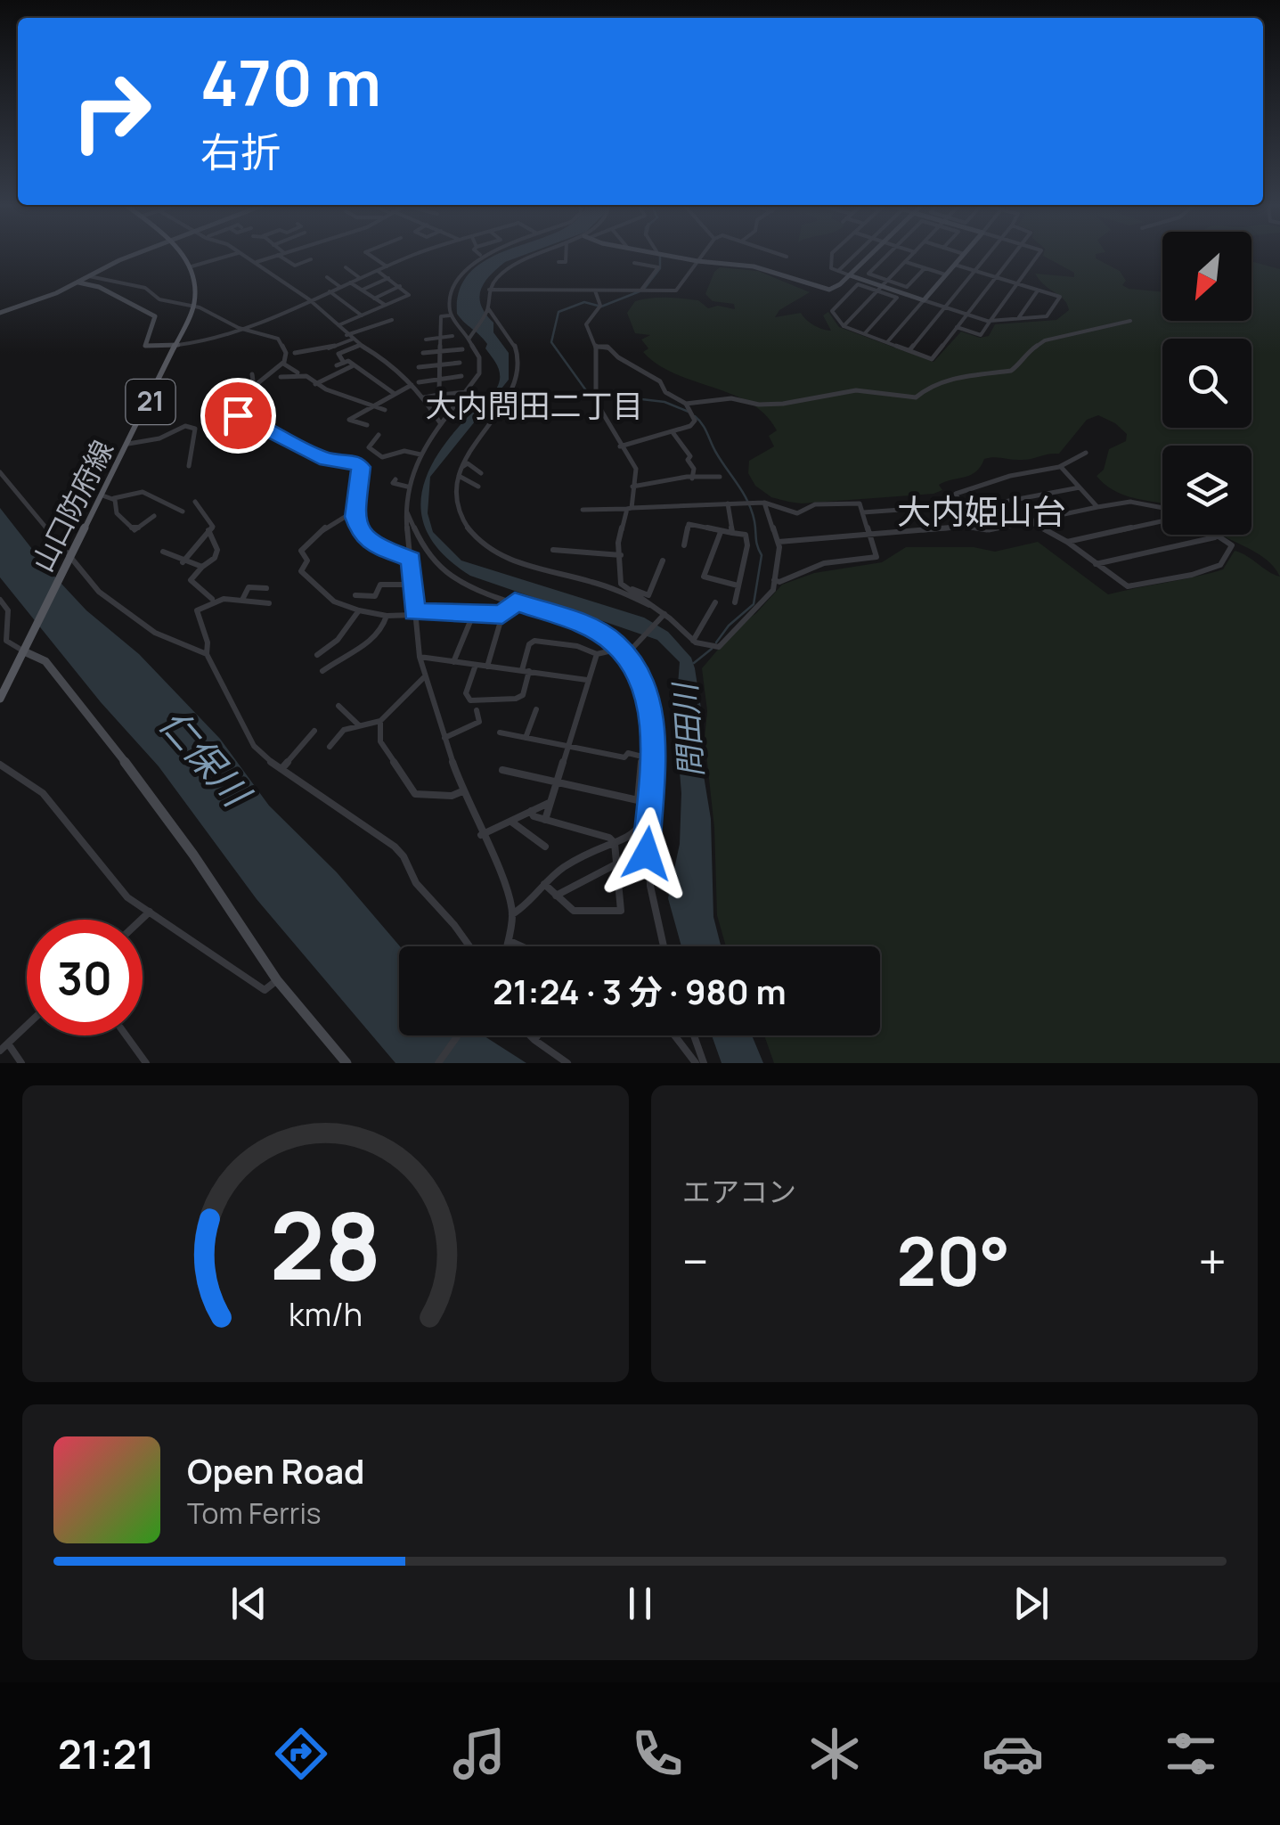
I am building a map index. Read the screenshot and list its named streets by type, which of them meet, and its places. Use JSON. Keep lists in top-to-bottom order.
{
  "streets": {
    "main road": ["21", "山口防府線"]
  },
  "districts": ["大内問田二丁目", "大内姫山台"],
  "water": ["問田川", "仁保川"],
  "north": "bottom left",
  "page": {
    "turn": ["470 m", "右折"],
    "limit": "30",
    "trip": "21:24 · 3 分 · 980 m",
    "tile": "エアコン",
    "heat": ["−", "20°", "+"],
    "song": ["Open Road", "Tom Ferris"],
    "tabs": "21:21",
    "gauge": ["28", "km/h"]
  }
}
